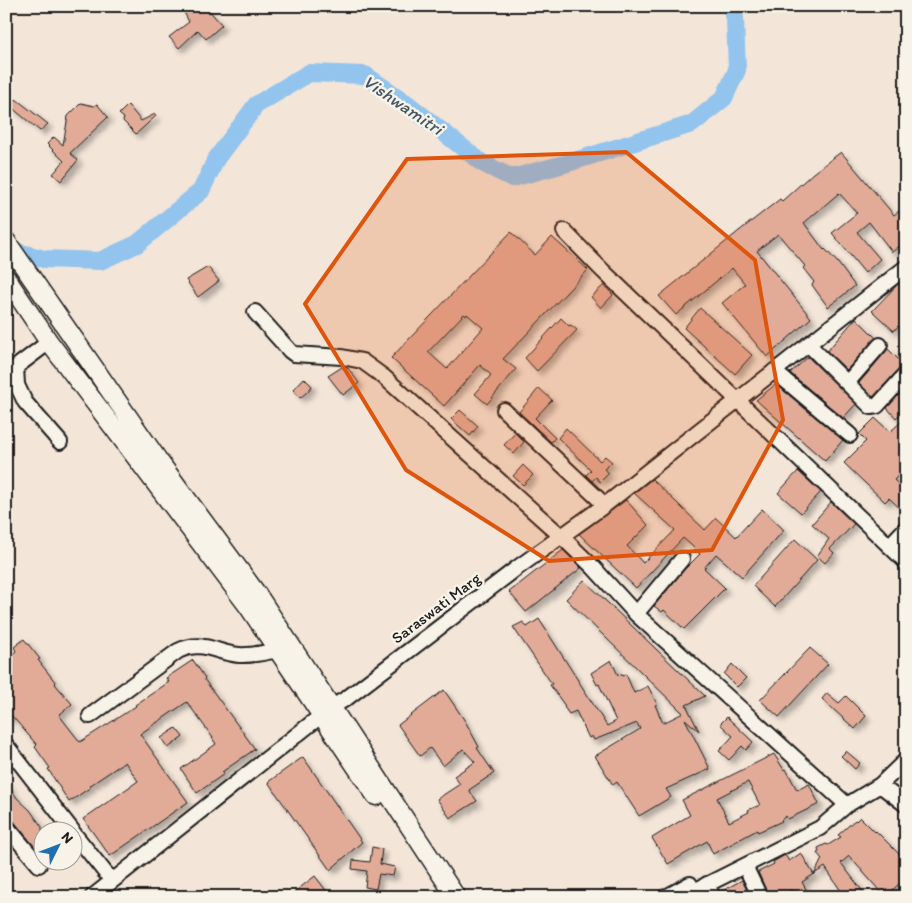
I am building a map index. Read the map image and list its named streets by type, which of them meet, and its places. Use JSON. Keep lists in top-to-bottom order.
{
  "streets": {
    "street": ["Saraswati Marg"]
  },
  "water": ["Vishwamitri"],
  "north": "top right"
}
